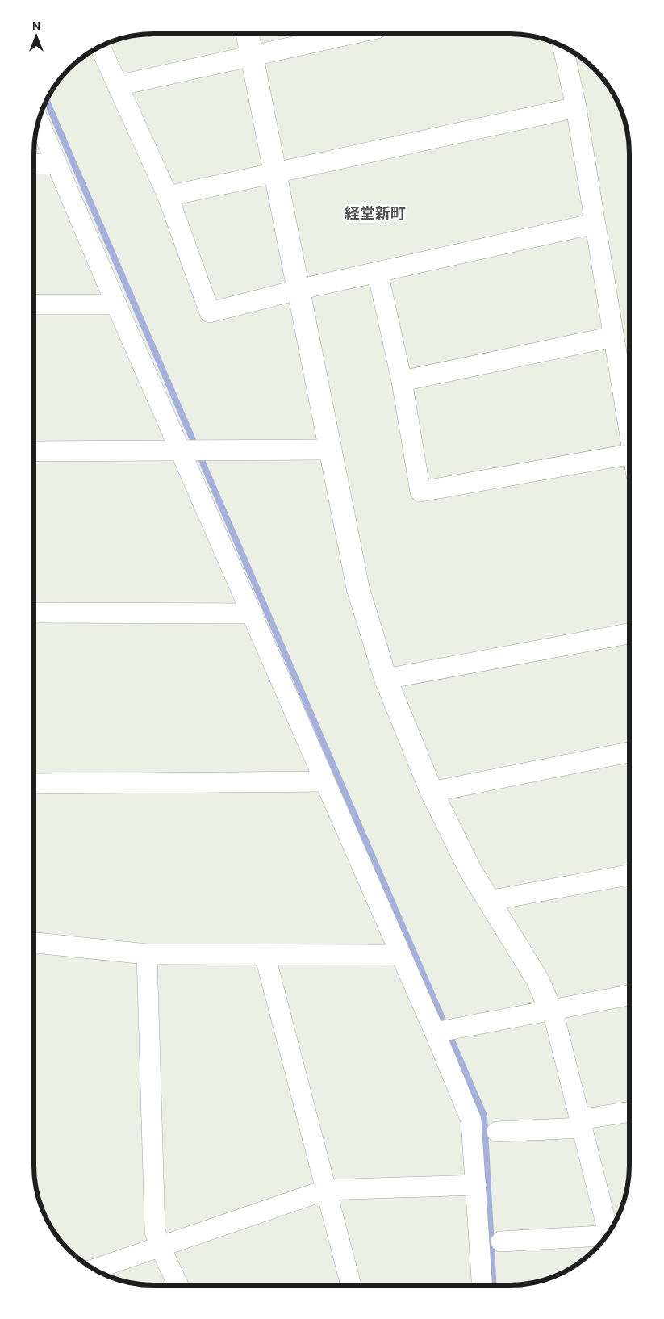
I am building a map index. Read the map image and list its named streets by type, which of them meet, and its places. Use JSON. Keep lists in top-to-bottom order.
{
  "districts": ["経堂新町"],
  "north": "top"
}
